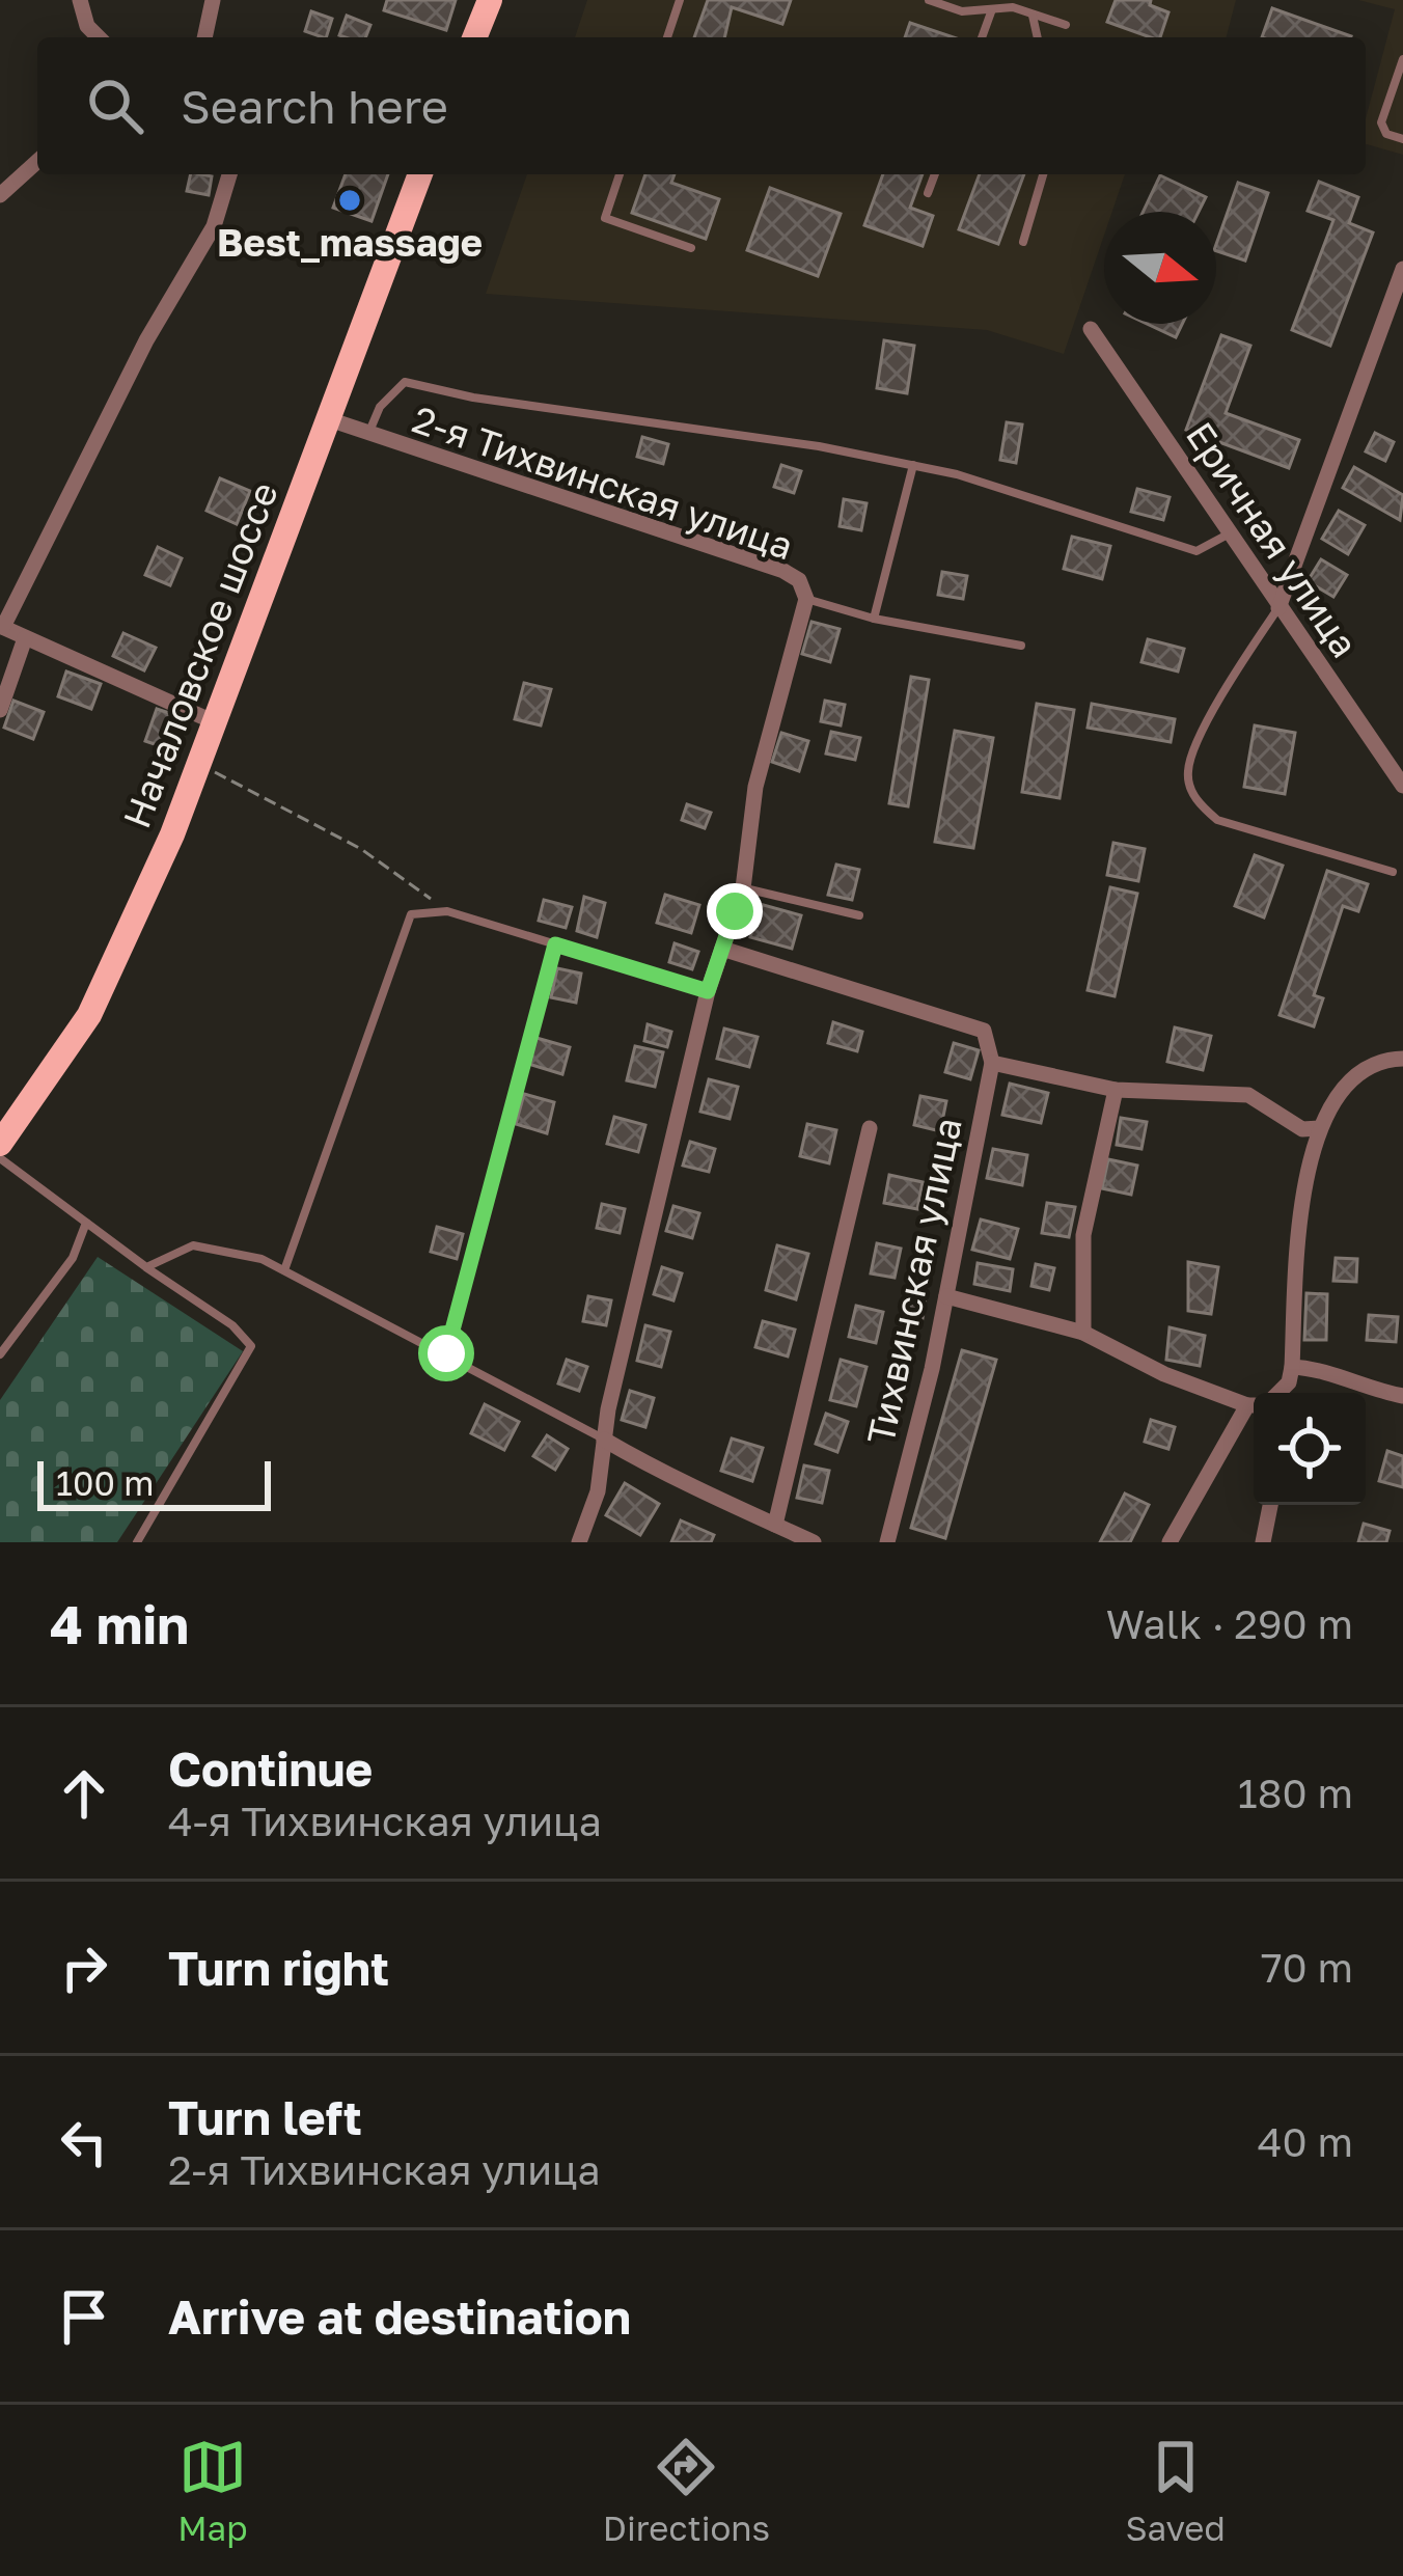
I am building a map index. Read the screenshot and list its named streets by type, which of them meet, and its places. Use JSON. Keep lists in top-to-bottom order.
{
  "streets": {
    "main road": ["Началовское шоссе"],
    "street": ["2-я Тихвинская улица", "Еричная улица", "Тихвинская улица"]
  },
  "crossings": [
    ["2-я Тихвинская улица", "Началовское шоссе"],
    ["2-я Тихвинская улица", "Тихвинская улица"]
  ],
  "places": ["Best_massage"],
  "scale_bar": "100 m",
  "north": "right",
  "page": {
    "search": "Search here",
    "scale": "100 m",
    "heading": ["4 min", "Walk · 290 m"],
    "list": [
      ["Continue", "4-я Тихвинская улица", "180 m"],
      ["Turn right", "70 m"],
      ["Turn left", "2-я Тихвинская улица", "40 m"],
      "Arrive at destination"
    ],
    "nav": ["Map", "Directions", "Saved"]
  }
}
